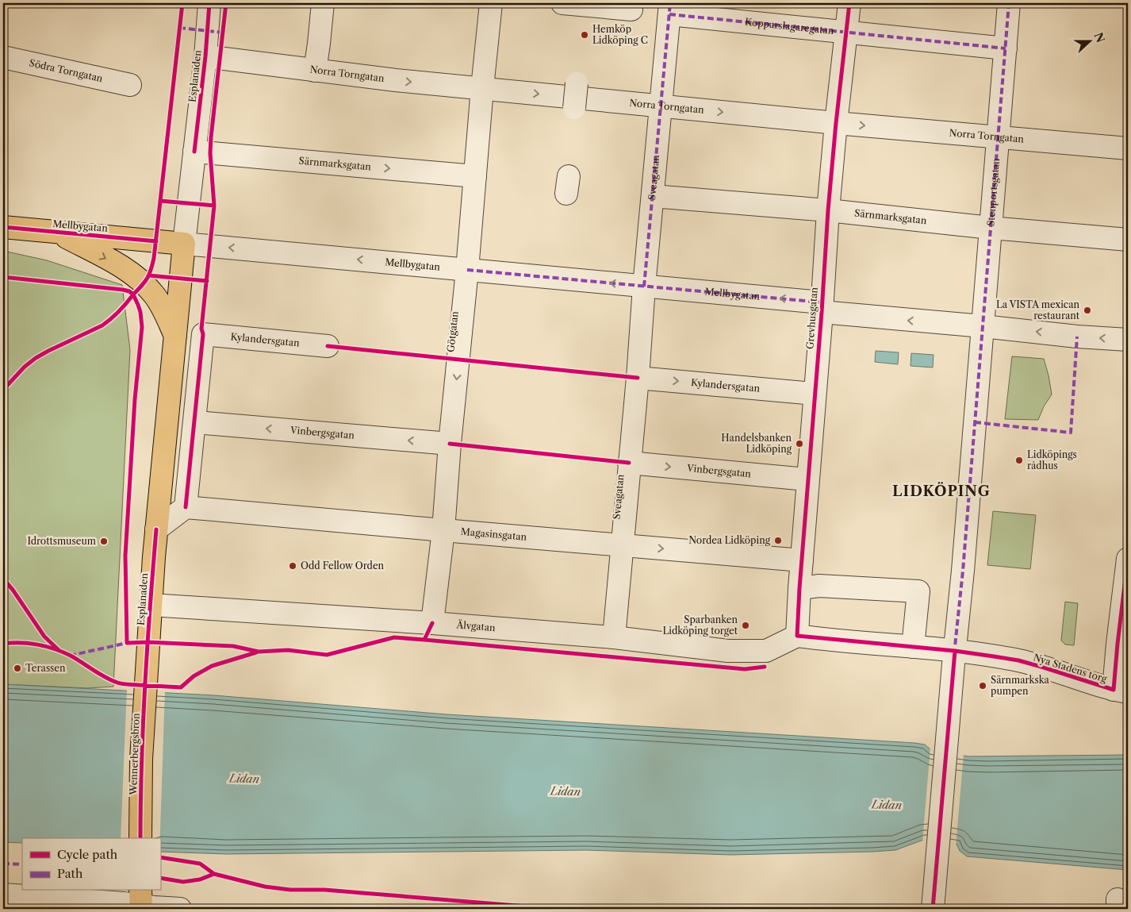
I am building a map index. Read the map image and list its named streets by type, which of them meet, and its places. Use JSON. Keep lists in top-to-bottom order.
{
  "streets": {
    "main road": ["Esplanaden", "Mellbygatan", "Wennerbergsbron"],
    "street": [
      "Kopparslagaregatan",
      "Södra Torngatan",
      "Norra Torngatan",
      "Särnmarksgatan",
      "Sveagatan",
      "Stenportsgatan",
      "Grevhusgatan",
      "Götgatan",
      "Kylandersgatan",
      "Vinbergsgatan",
      "Magasinsgatan",
      "Älvgatan",
      "Nya Stadens torg"
    ]
  },
  "crossings": [
    ["Kopparslagaregatan", "Sveagatan"],
    ["Kopparslagaregatan", "Stenportsgatan"],
    ["Kopparslagaregatan", "Grevhusgatan"],
    ["Norra Torngatan", "Esplanaden"],
    ["Norra Torngatan", "Sveagatan"],
    ["Norra Torngatan", "Stenportsgatan"],
    ["Norra Torngatan", "Grevhusgatan"],
    ["Norra Torngatan", "Götgatan"],
    ["Esplanaden", "Särnmarksgatan"],
    ["Esplanaden", "Mellbygatan"],
    ["Esplanaden", "Älvgatan"],
    ["Esplanaden", "Wennerbergsbron"],
    ["Särnmarksgatan", "Sveagatan"],
    ["Särnmarksgatan", "Stenportsgatan"],
    ["Särnmarksgatan", "Grevhusgatan"],
    ["Särnmarksgatan", "Götgatan"],
    ["Sveagatan", "Mellbygatan"],
    ["Sveagatan", "Kylandersgatan"],
    ["Sveagatan", "Vinbergsgatan"],
    ["Sveagatan", "Magasinsgatan"],
    ["Sveagatan", "Älvgatan"],
    ["Stenportsgatan", "Mellbygatan"],
    ["Stenportsgatan", "Nya Stadens torg"],
    ["Mellbygatan", "Grevhusgatan"],
    ["Mellbygatan", "Götgatan"],
    ["Grevhusgatan", "Kylandersgatan"],
    ["Grevhusgatan", "Vinbergsgatan"],
    ["Grevhusgatan", "Magasinsgatan"],
    ["Grevhusgatan", "Älvgatan"],
    ["Grevhusgatan", "Nya Stadens torg"],
    ["Götgatan", "Vinbergsgatan"],
    ["Götgatan", "Magasinsgatan"],
    ["Götgatan", "Älvgatan"],
    ["Kylandersgatan", "Vinbergsgatan"],
    ["Älvgatan", "Nya Stadens torg"]
  ],
  "one_way": [
    "Norra Torngatan",
    "Särnmarksgatan",
    "Mellbygatan",
    "Kylandersgatan"
  ],
  "districts": ["LIDKÖPING"],
  "water": ["Lidan"],
  "places": [
    "Hemköp Lidköping C",
    "La VISTA mexican restaurant",
    "Handelsbanken Lidköping",
    "Lidköpings rådhus",
    "Nordea Lidköping",
    "Idrottsmuseum",
    "Odd Fellow Orden",
    "Sparbanken Lidköping torget",
    "Terassen",
    "Särnmarkska pumpen"
  ],
  "legend": ["Cycle path", "Path"],
  "north": "right"
}
